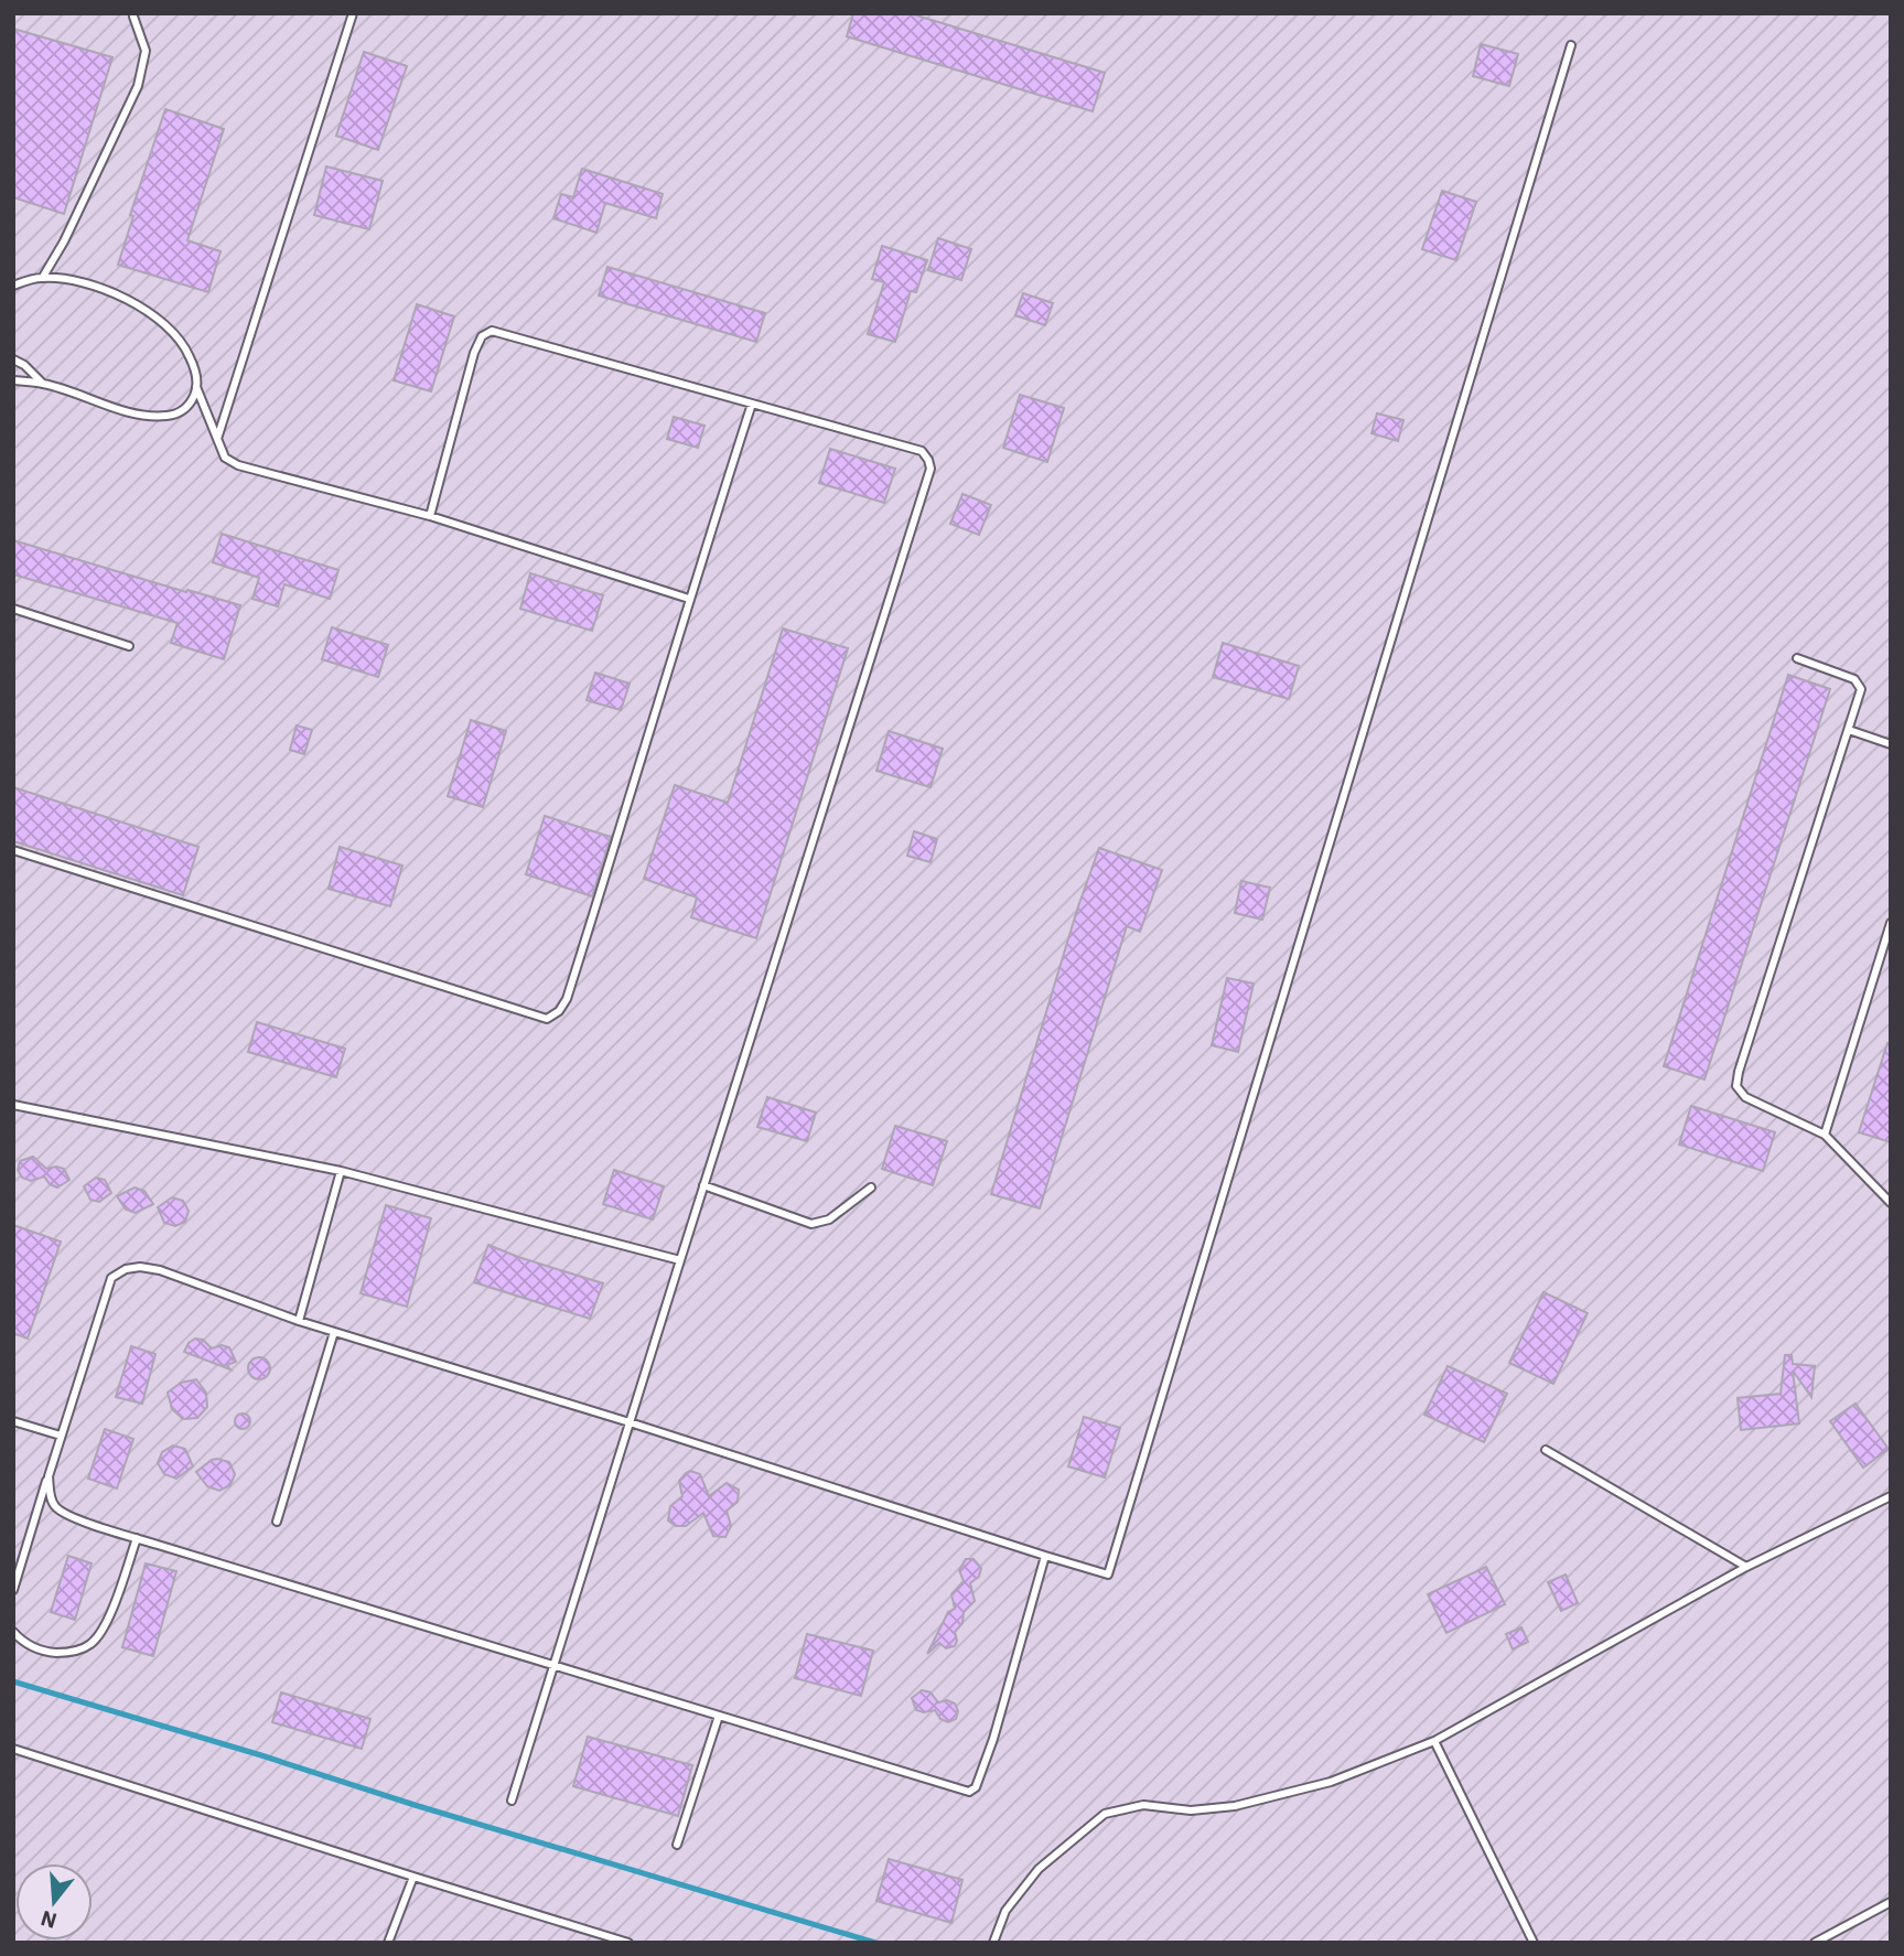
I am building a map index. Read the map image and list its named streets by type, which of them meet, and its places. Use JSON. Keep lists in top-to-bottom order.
{
  "north": "bottom"
}
